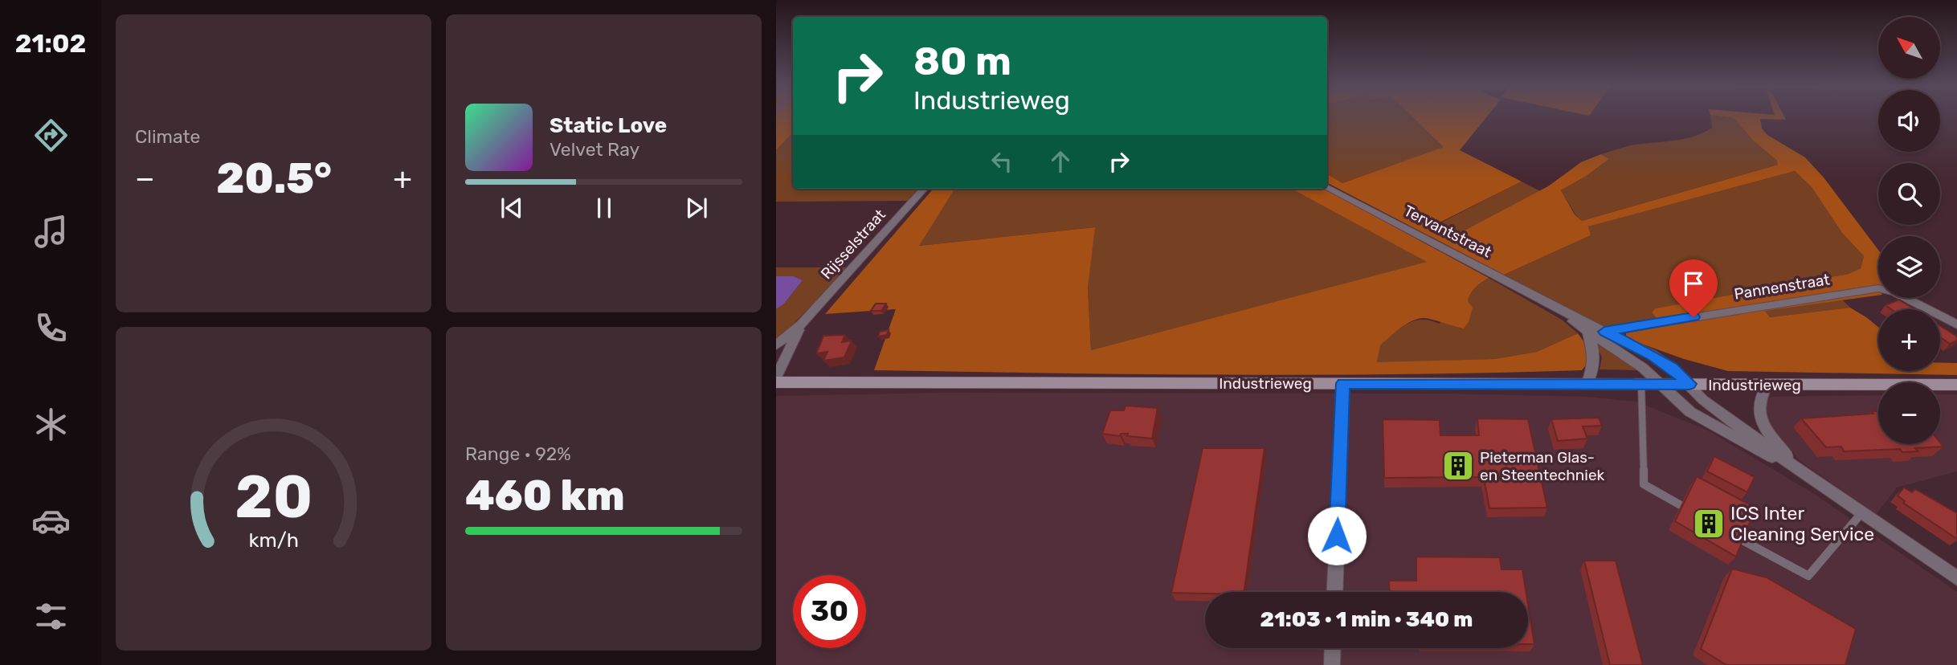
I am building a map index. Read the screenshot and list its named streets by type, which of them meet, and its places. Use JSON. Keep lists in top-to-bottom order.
{
  "streets": {
    "main road": ["Industrieweg"],
    "street": ["Tervantstraat", "Rijsselstraat", "Pannenstraat"]
  },
  "crossings": [
    ["Tervantstraat", "Pannenstraat"],
    ["Tervantstraat", "Industrieweg"]
  ],
  "places": {
    "building": ["Pieterman Glas- en Steentechniek", "ICS Inter Cleaning Service"]
  },
  "north": "top left",
  "page": {
    "tabs": "21:02",
    "tile": [
      "Climate",
      ["Range · 92%", "460 km"]
    ],
    "map_buttons": ["+", "−"],
    "turn": ["80 m", "Industrieweg"],
    "song": ["Static Love", "Velvet Ray"],
    "heat": ["−", "20.5°", "+"],
    "limit": "30",
    "trip": "21:03 · 1 min · 340 m",
    "gauge": ["20", "km/h"]
  }
}
